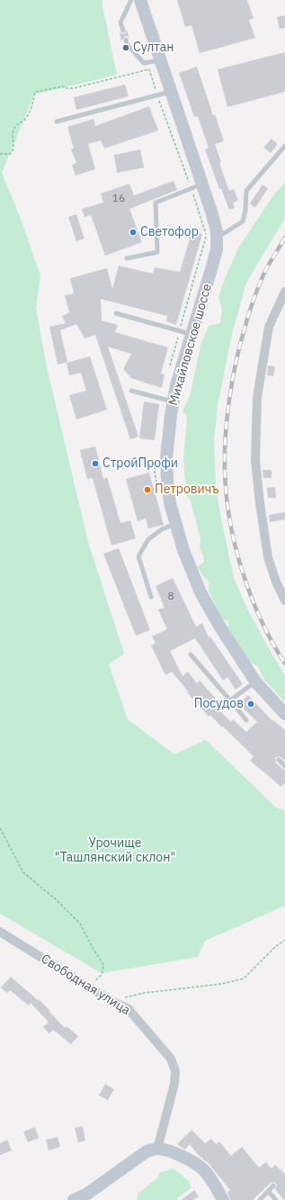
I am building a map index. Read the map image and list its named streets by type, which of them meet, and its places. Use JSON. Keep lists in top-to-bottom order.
{
  "streets": {
    "main road": ["Михайловское шоссе"],
    "street": ["Свободная улица"]
  },
  "parks": ["Урочище \"Ташлянский склон\""],
  "places": [
    "Султан",
    "Светофор",
    "СтройПрофи",
    "Петровичъ",
    "Посудов"
  ],
  "house_numbers": ["16", "8"]
}
